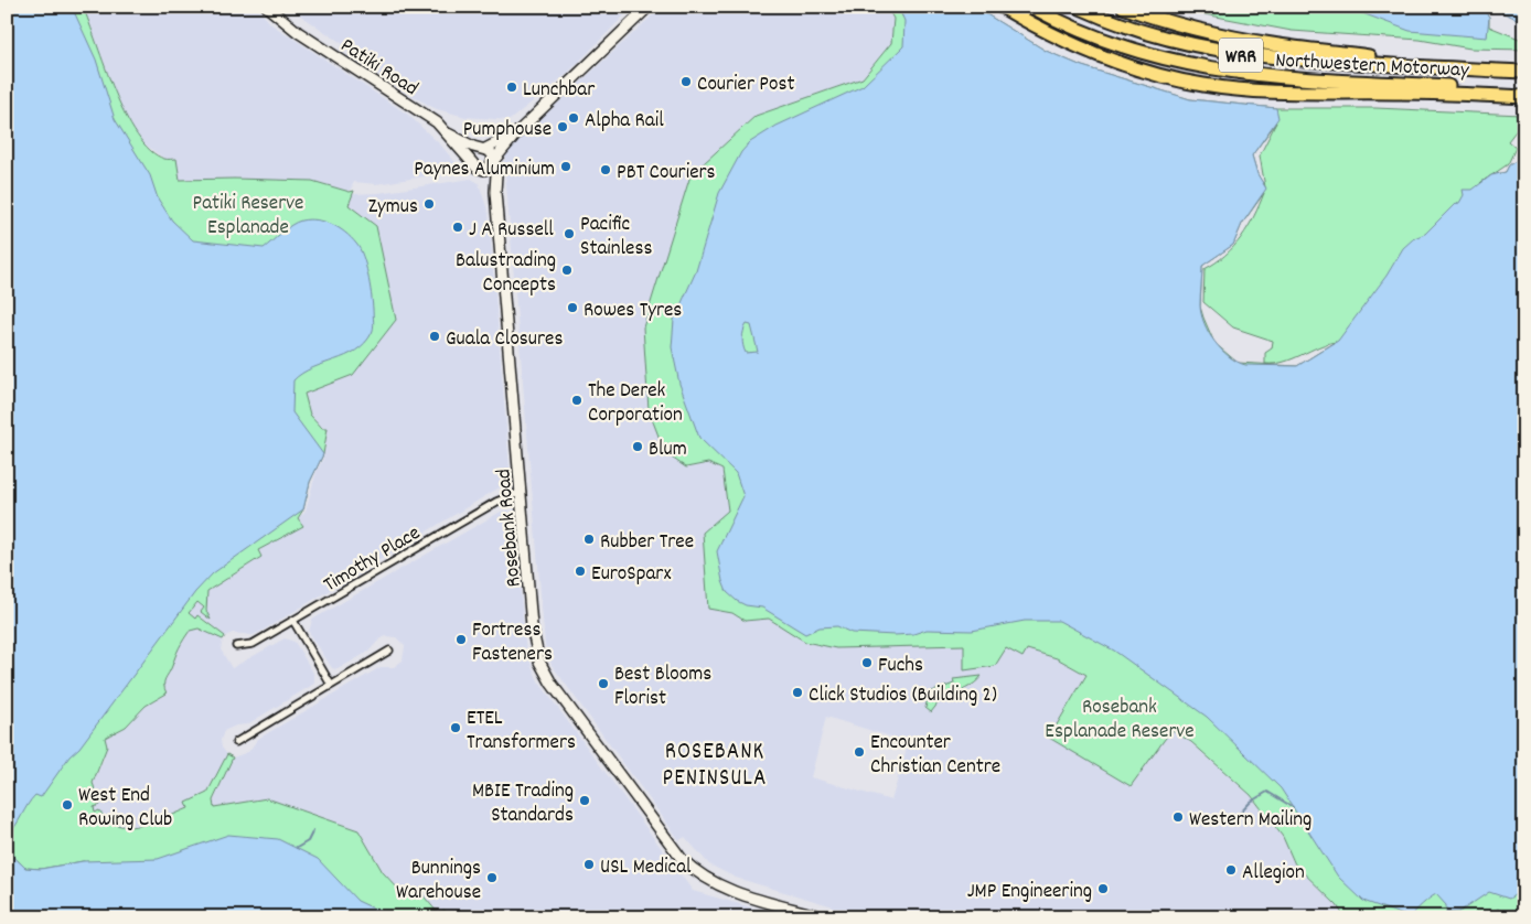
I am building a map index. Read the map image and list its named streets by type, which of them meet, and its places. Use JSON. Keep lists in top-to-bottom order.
{
  "streets": {
    "highway": ["WRR", "Northwestern Motorway"],
    "main road": ["Patiki Road", "Rosebank Road"],
    "street": ["Timothy Place"]
  },
  "crossings": [
    ["Patiki Road", "Rosebank Road"],
    ["Rosebank Road", "Timothy Place"]
  ],
  "districts": ["ROSEBANK PENINSULA"],
  "parks": ["Patiki Reserve Esplanade", "Rosebank Esplanade Reserve"],
  "places": [
    "Courier Post",
    "Lunchbar",
    "Alpha Rail",
    "Pumphouse",
    "Paynes Aluminium",
    "PBT Couriers",
    "Zymus",
    "J A Russell",
    "Pacific Stainless",
    "Balustrading Concepts",
    "Rowes Tyres",
    "Guala Closures",
    "The Derek Corporation",
    "Blum",
    "Rubber Tree",
    "EuroSparx",
    "Fortress Fasteners",
    "Fuchs",
    "Best Blooms Florist",
    "Click Studios (Building 2)",
    "ETEL Transformers",
    "Encounter Christian Centre",
    "MBIE Trading Standards",
    "West End Rowing Club",
    "Western Mailing",
    "USL Medical",
    "Allegion",
    "Bunnings Warehouse",
    "JMP Engineering"
  ]
}
